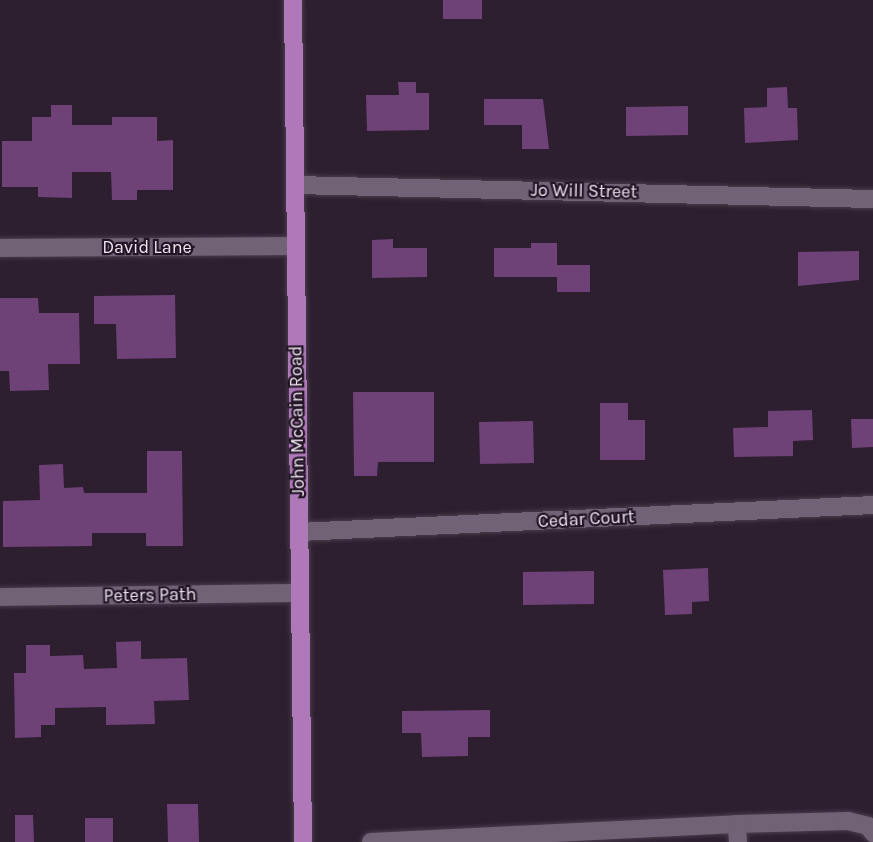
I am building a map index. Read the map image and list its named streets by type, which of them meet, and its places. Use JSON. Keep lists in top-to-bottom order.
{
  "streets": {
    "main road": ["John McCain Road"],
    "street": [
      "Jo Will Street",
      "David Lane",
      "Cedar Court",
      "Peters Path"
    ]
  },
  "crossings": [
    ["Jo Will Street", "John McCain Road"],
    ["David Lane", "John McCain Road"],
    ["John McCain Road", "Cedar Court"],
    ["John McCain Road", "Peters Path"]
  ]
}
